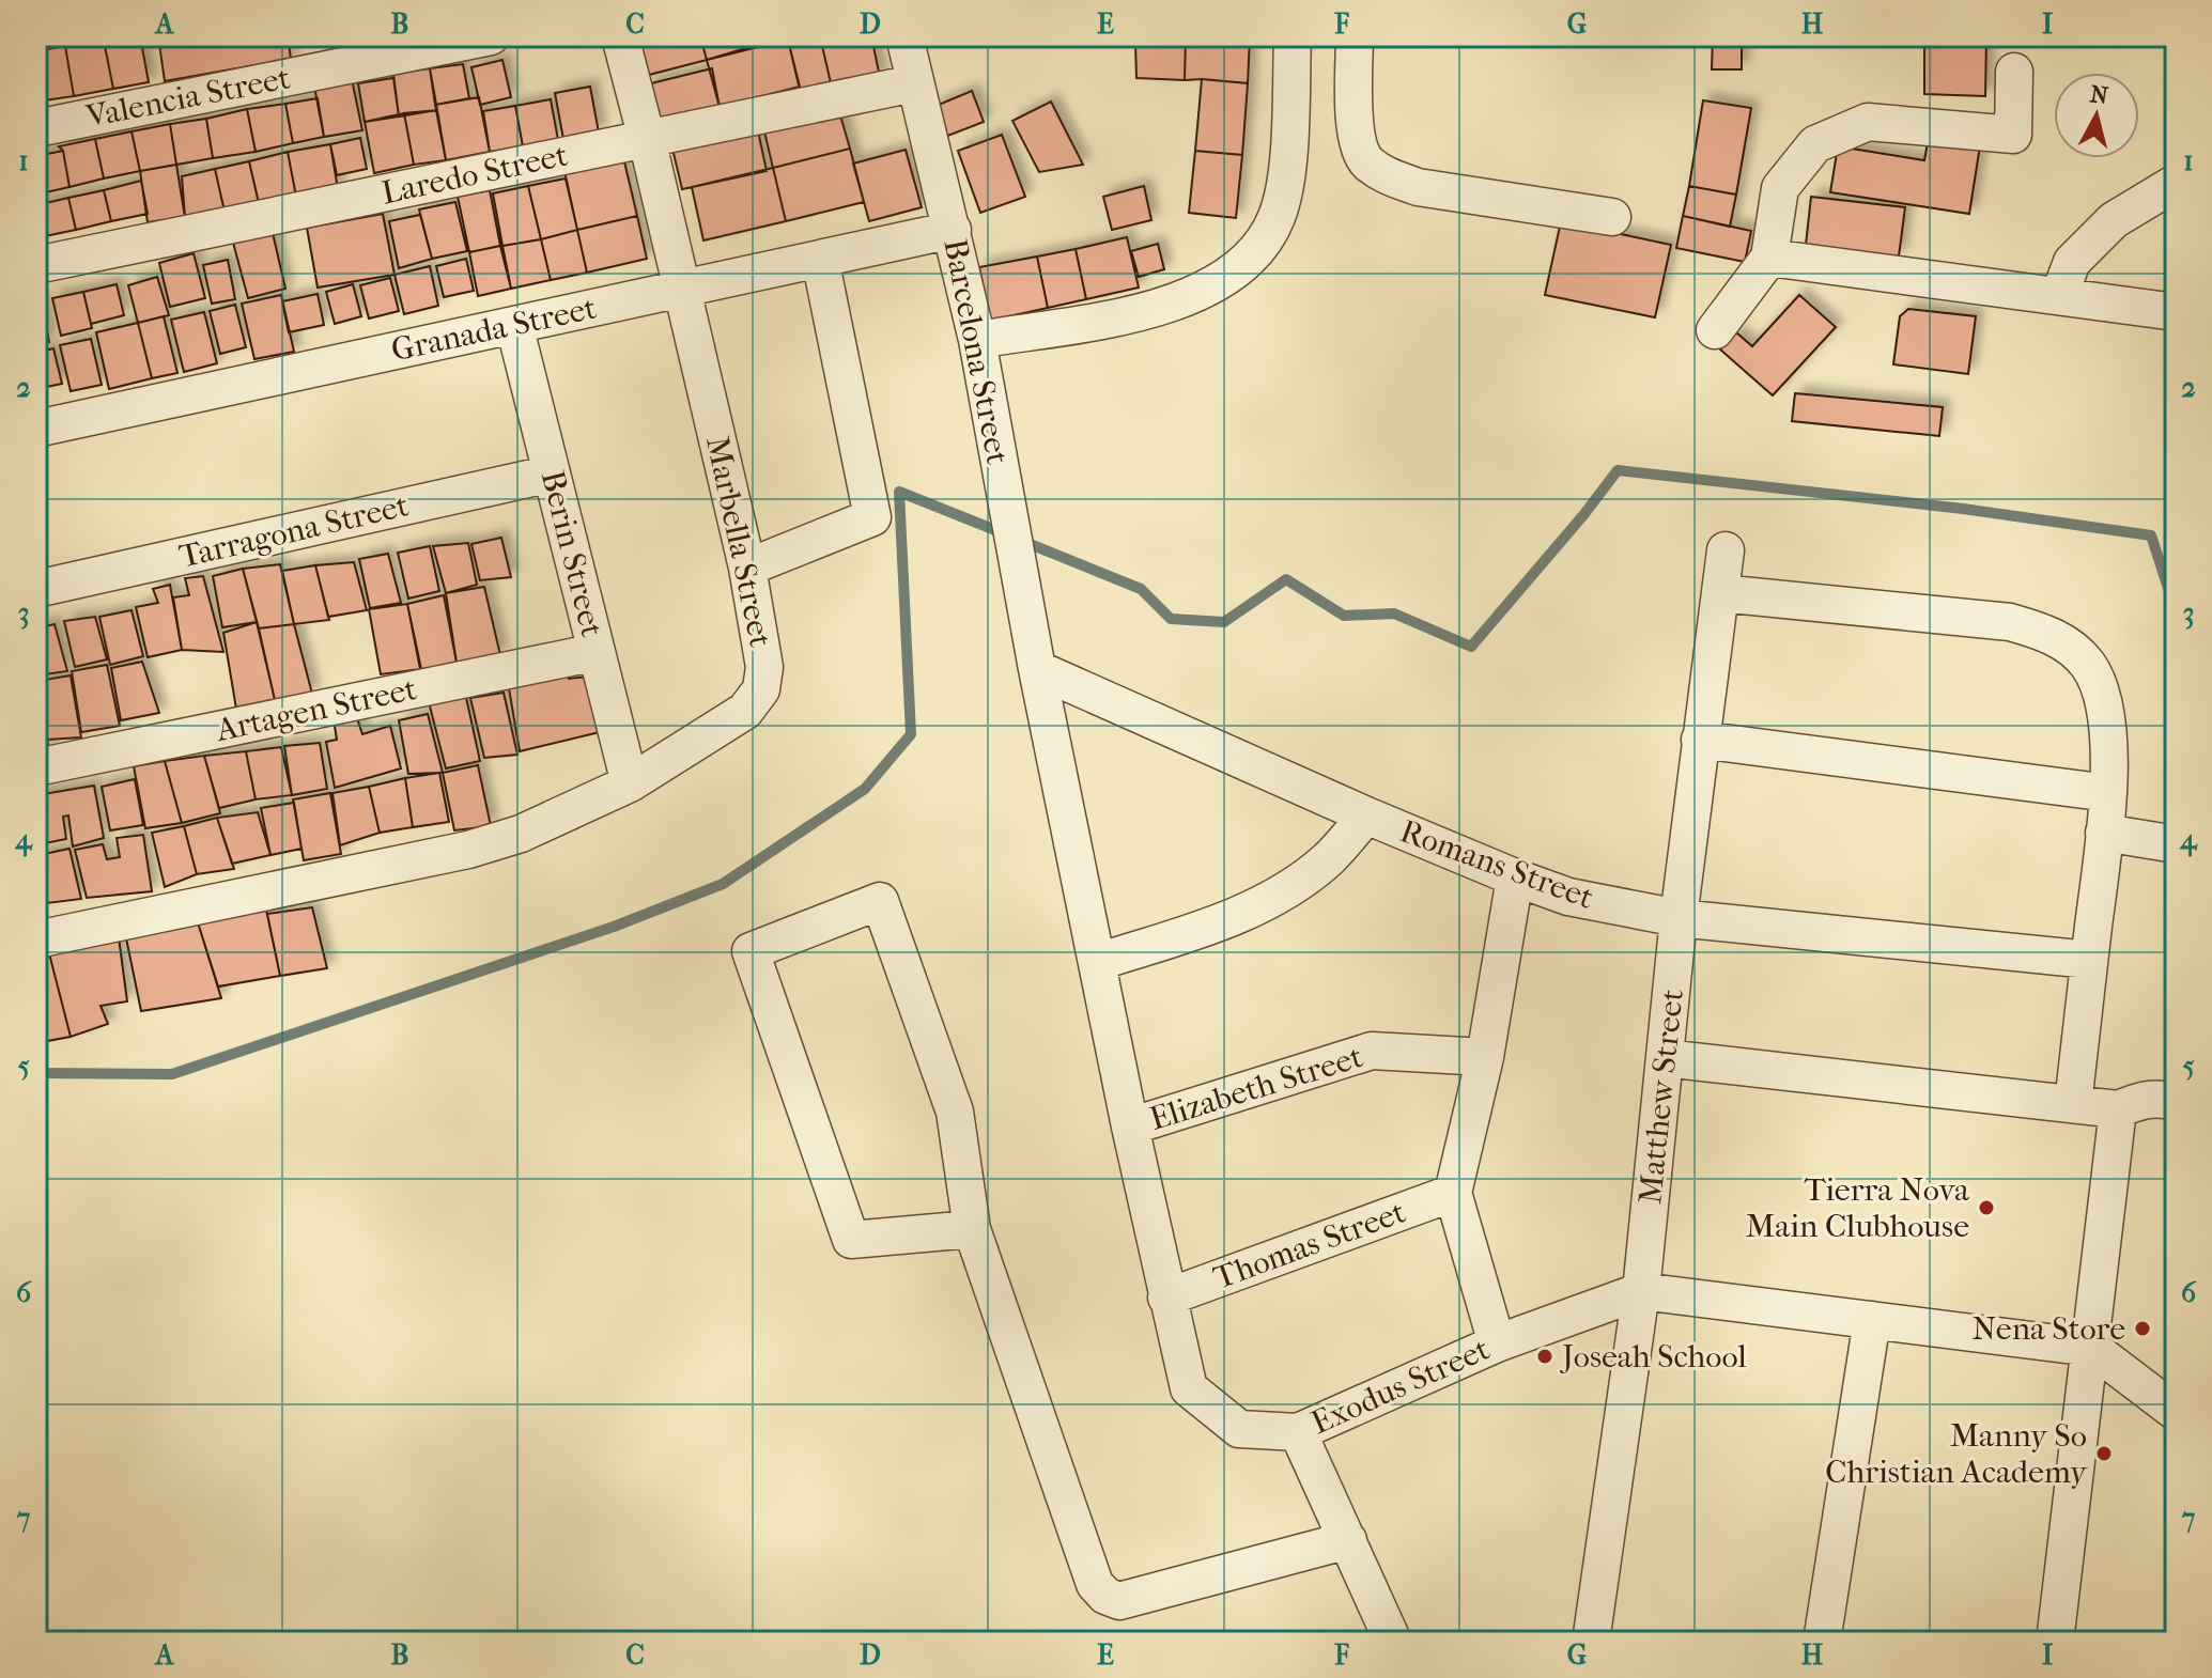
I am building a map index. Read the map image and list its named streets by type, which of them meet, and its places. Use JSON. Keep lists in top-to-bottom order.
{
  "streets": {
    "street": [
      "Valencia Street",
      "Laredo Street",
      "Granada Street",
      "Barcelona Street",
      "Tarragona Street",
      "Marbella Street",
      "Berin Street",
      "Artagen Street",
      "Romans Street",
      "Elizabeth Street",
      "Matthew Street",
      "Thomas Street",
      "Exodus Street"
    ]
  },
  "crossings": [
    ["Laredo Street", "Barcelona Street"],
    ["Laredo Street", "Marbella Street"],
    ["Granada Street", "Barcelona Street"],
    ["Granada Street", "Marbella Street"],
    ["Granada Street", "Berin Street"],
    ["Barcelona Street", "Romans Street"],
    ["Barcelona Street", "Exodus Street"],
    ["Tarragona Street", "Berin Street"],
    ["Marbella Street", "Berin Street"],
    ["Berin Street", "Artagen Street"],
    ["Romans Street", "Matthew Street"],
    ["Romans Street", "Exodus Street"],
    ["Elizabeth Street", "Exodus Street"],
    ["Matthew Street", "Exodus Street"],
    ["Thomas Street", "Exodus Street"]
  ],
  "places": [
    "Tierra Nova Main Clubhouse",
    "Nena Store",
    "Joseah School",
    "Manny So Christian Academy"
  ],
  "north": "top",
  "grid": {
    "columns": [
      "A",
      "B",
      "C",
      "D",
      "E",
      "F",
      "G",
      "H",
      "I"
    ],
    "rows": [
      "1",
      "2",
      "3",
      "4",
      "5",
      "6",
      "7"
    ]
  }
}
